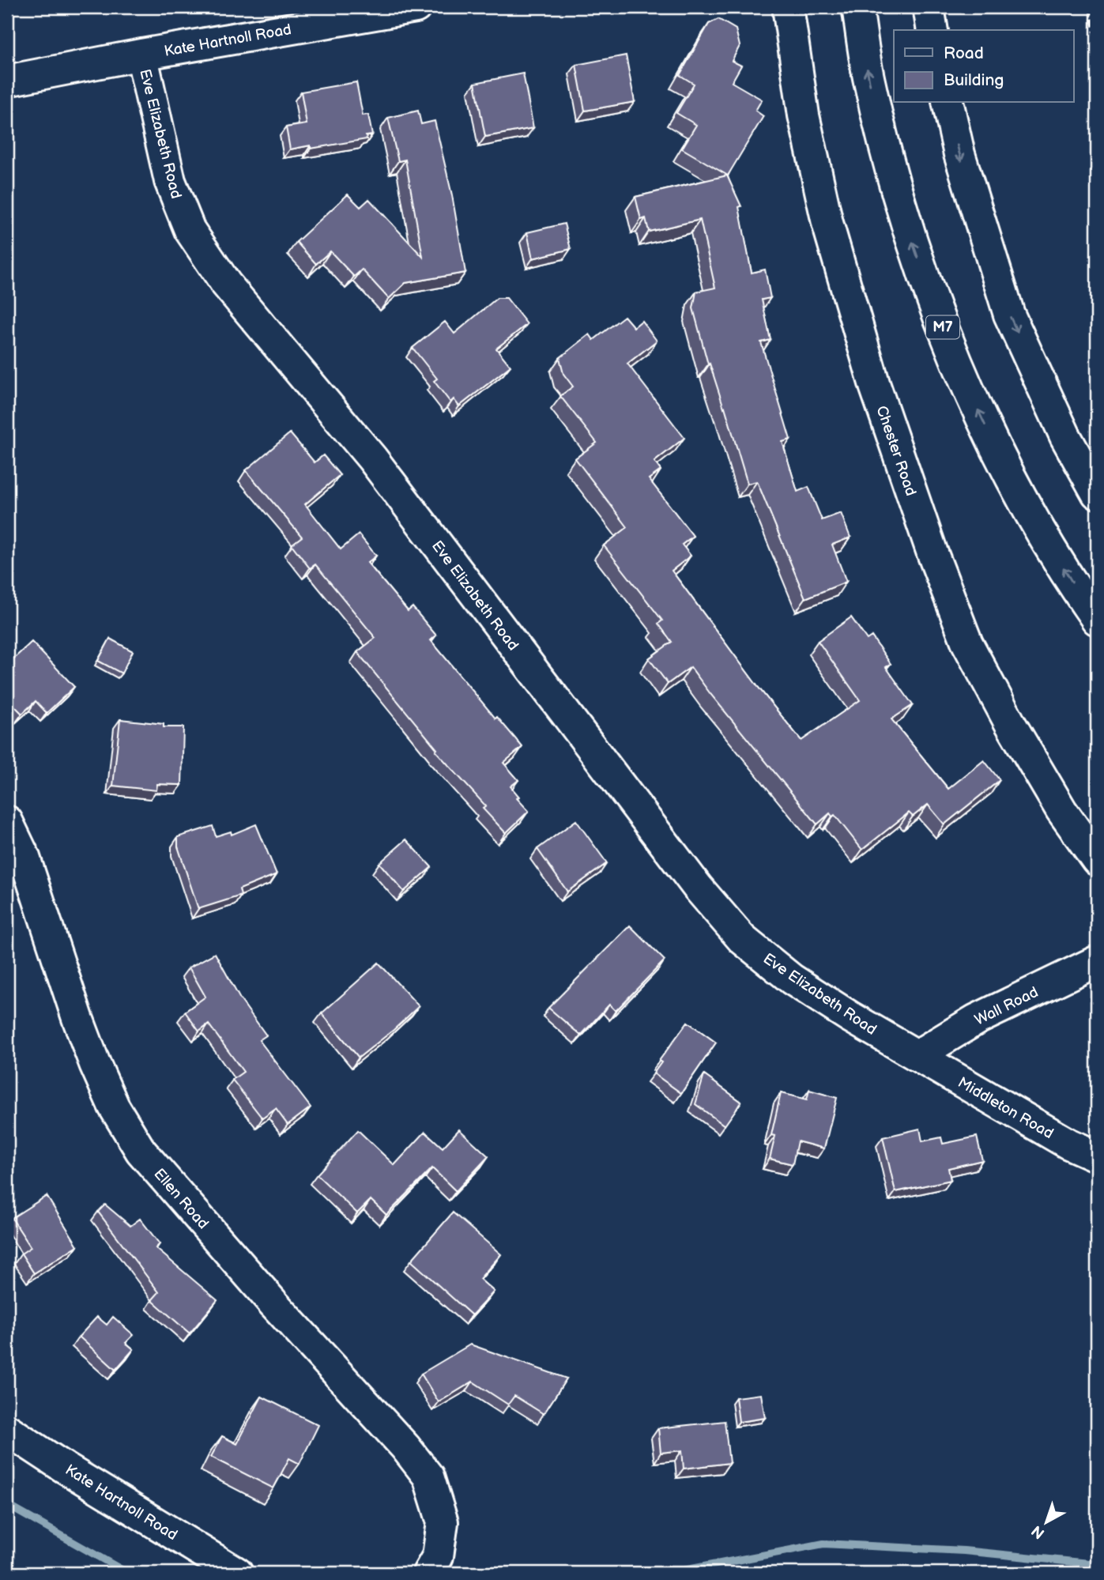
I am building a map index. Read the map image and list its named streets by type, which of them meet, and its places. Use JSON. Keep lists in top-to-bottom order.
{
  "streets": {
    "main road": [
      "Kate Hartnoll Road",
      "Eve Elizabeth Road",
      "M7",
      "Chester Road",
      "Wall Road",
      "Middleton Road",
      "Ellen Road"
    ]
  },
  "crossings": [
    ["Kate Hartnoll Road", "Eve Elizabeth Road"],
    ["Eve Elizabeth Road", "Wall Road"],
    ["Eve Elizabeth Road", "Middleton Road"],
    ["Wall Road", "Middleton Road"]
  ],
  "legend": ["Road", "Building"],
  "north": "bottom left"
}
